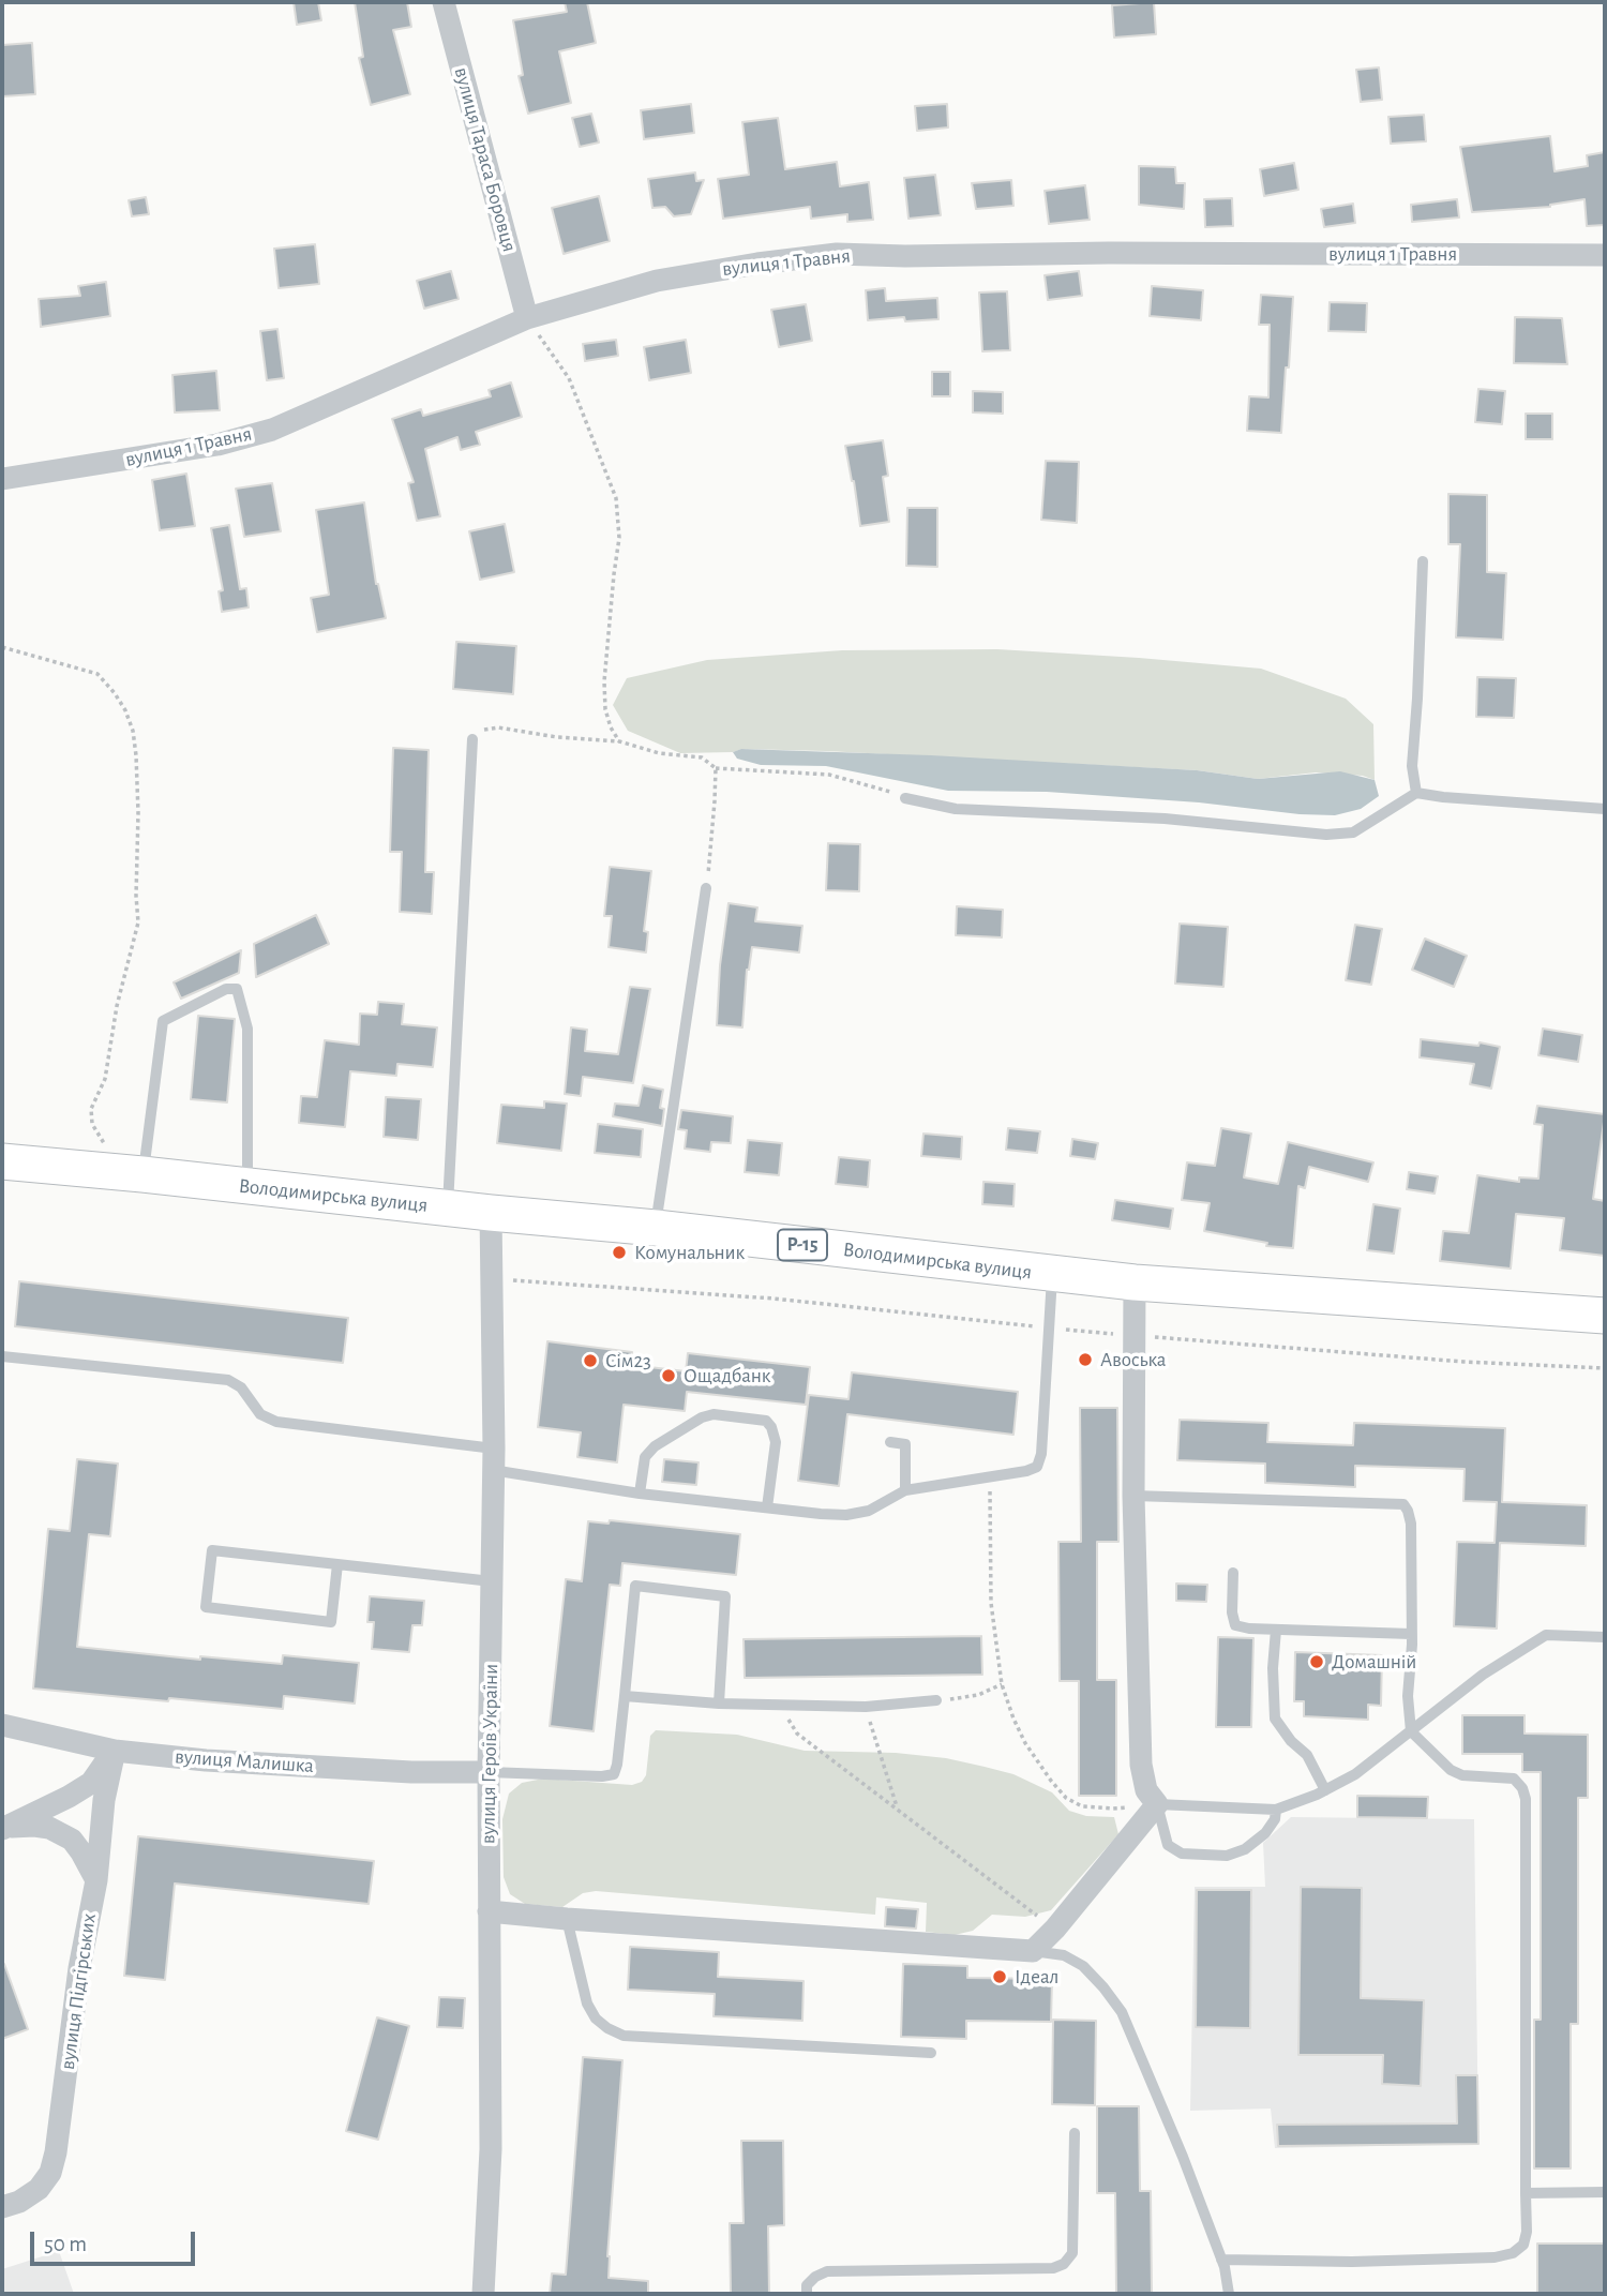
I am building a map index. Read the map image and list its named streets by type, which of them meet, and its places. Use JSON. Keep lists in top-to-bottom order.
{
  "streets": {
    "main road": ["Володимирська вулиця", "Р-15"],
    "street": [
      "вулиця Тараса Боровця",
      "вулиця 1 Травня",
      "вулиця Героїв України",
      "вулиця Малишка",
      "вулиця Підгірських"
    ]
  },
  "crossings": [
    ["вулиця Тараса Боровця", "вулиця 1 Травня"],
    ["Володимирська вулиця", "вулиця Героїв України"],
    ["вулиця Героїв України", "вулиця Малишка"],
    ["вулиця Малишка", "вулиця Підгірських"]
  ],
  "places": [
    "Комунальник",
    "Авоська",
    "Сім23",
    "Ощадбанк",
    "Домашній",
    "Ідеал"
  ],
  "scale_bar": "50 m"
}
